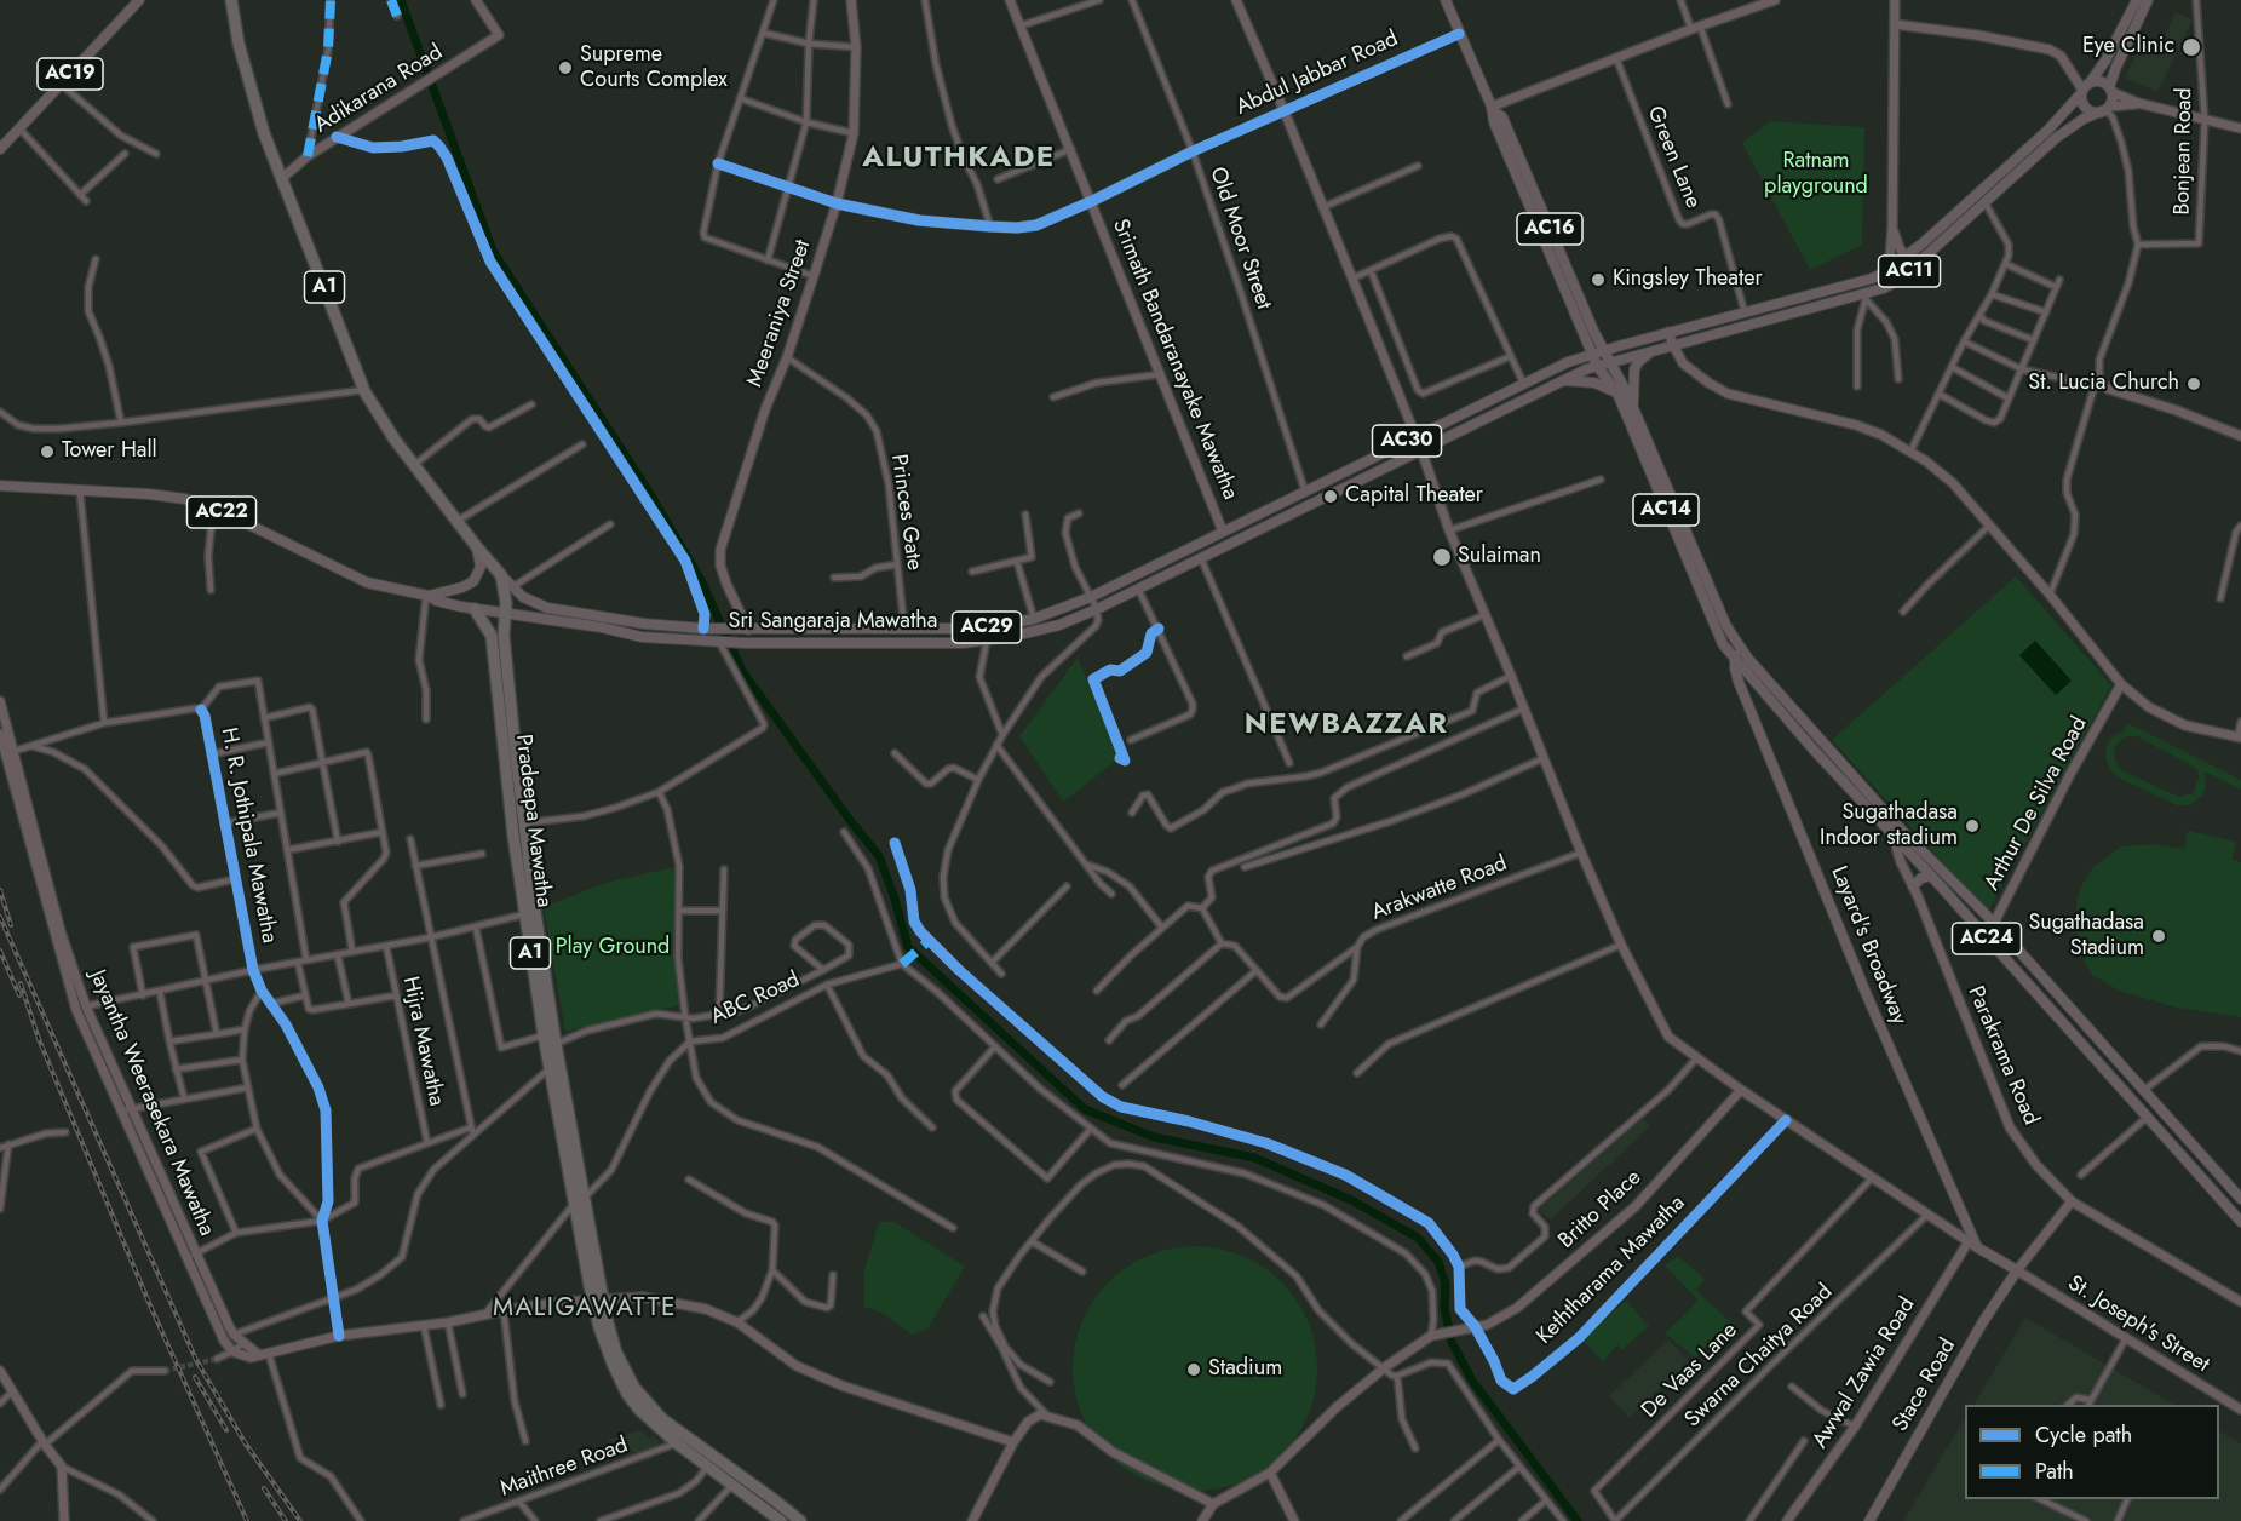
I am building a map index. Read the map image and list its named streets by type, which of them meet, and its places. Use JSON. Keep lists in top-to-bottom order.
{
  "streets": {
    "highway": ["A1", "Sri Sangaraja Mawatha", "Pradeepa Mawatha"],
    "main road": [
      "AC19",
      "AC16",
      "AC11",
      "AC30",
      "AC14",
      "AC22",
      "AC29",
      "AC24",
      "Layard's Broadway",
      "Stace Road"
    ],
    "street": [
      "Abdul Jabbar Road",
      "Adikarana Road",
      "Bonjean Road",
      "Green Lane",
      "Old Moor Street",
      "Meeraniya Street",
      "Srimath Bandaranayake Mawatha",
      "Princes Gate",
      "Arthur De Silva Road",
      "H. R. Jothipala Mawatha",
      "Arakwatte Road",
      "ABC Road",
      "Hijra Mawatha",
      "Parakrama Road",
      "Jayantha Weerasekara Mawatha",
      "Britto Place",
      "Keththarama Mawatha",
      "St. Joseph's Street",
      "Swarna Chaitya Road",
      "De Vaas Lane",
      "Awwal Zawia Road",
      "Maithree Road"
    ]
  },
  "crossings": [
    ["Abdul Jabbar Road", "AC16"],
    ["Abdul Jabbar Road", "Old Moor Street"],
    ["Adikarana Road", "Sri Sangaraja Mawatha"],
    ["Green Lane", "AC11"],
    ["AC16", "AC11"],
    ["AC16", "AC30"],
    ["AC16", "AC14"],
    ["Old Moor Street", "AC30"],
    ["AC11", "AC14"],
    ["A1", "AC22"],
    ["A1", "Sri Sangaraja Mawatha"],
    ["A1", "Pradeepa Mawatha"],
    ["A1", "Maithree Road"],
    ["Meeraniya Street", "Princes Gate"],
    ["Meeraniya Street", "Sri Sangaraja Mawatha"],
    ["Srimath Bandaranayake Mawatha", "AC30"],
    ["Srimath Bandaranayake Mawatha", "Sri Sangaraja Mawatha"],
    ["AC30", "AC14"],
    ["AC30", "Sri Sangaraja Mawatha"],
    ["AC14", "AC24"],
    ["AC14", "Layard's Broadway"],
    ["AC22", "Sri Sangaraja Mawatha"],
    ["AC22", "Pradeepa Mawatha"],
    ["Princes Gate", "Sri Sangaraja Mawatha"],
    ["Sri Sangaraja Mawatha", "Pradeepa Mawatha"],
    ["Arthur De Silva Road", "AC24"],
    ["Pradeepa Mawatha", "ABC Road"],
    ["H. R. Jothipala Mawatha", "Jayantha Weerasekara Mawatha"],
    ["AC24", "Layard's Broadway"],
    ["AC24", "Parakrama Road"],
    ["Layard's Broadway", "Awwal Zawia Road"],
    ["Britto Place", "Keththarama Mawatha"],
    ["St. Joseph's Street", "Stace Road"],
    ["Swarna Chaitya Road", "De Vaas Lane"]
  ],
  "districts": ["ALUTHKADE", "NEWBAZZAR", "MALIGAWATTE"],
  "parks": ["Ratnam playground", "Play Ground"],
  "places": [
    "Eye Clinic",
    "Supreme Courts Complex",
    "Kingsley Theater",
    "St. Lucia Church",
    "Tower Hall",
    "Capital Theater",
    "Sulaiman",
    "Sugathadasa Indoor stadium",
    "Sugathadasa Stadium",
    "Stadium"
  ],
  "legend": ["Cycle path", "Path"]
}
